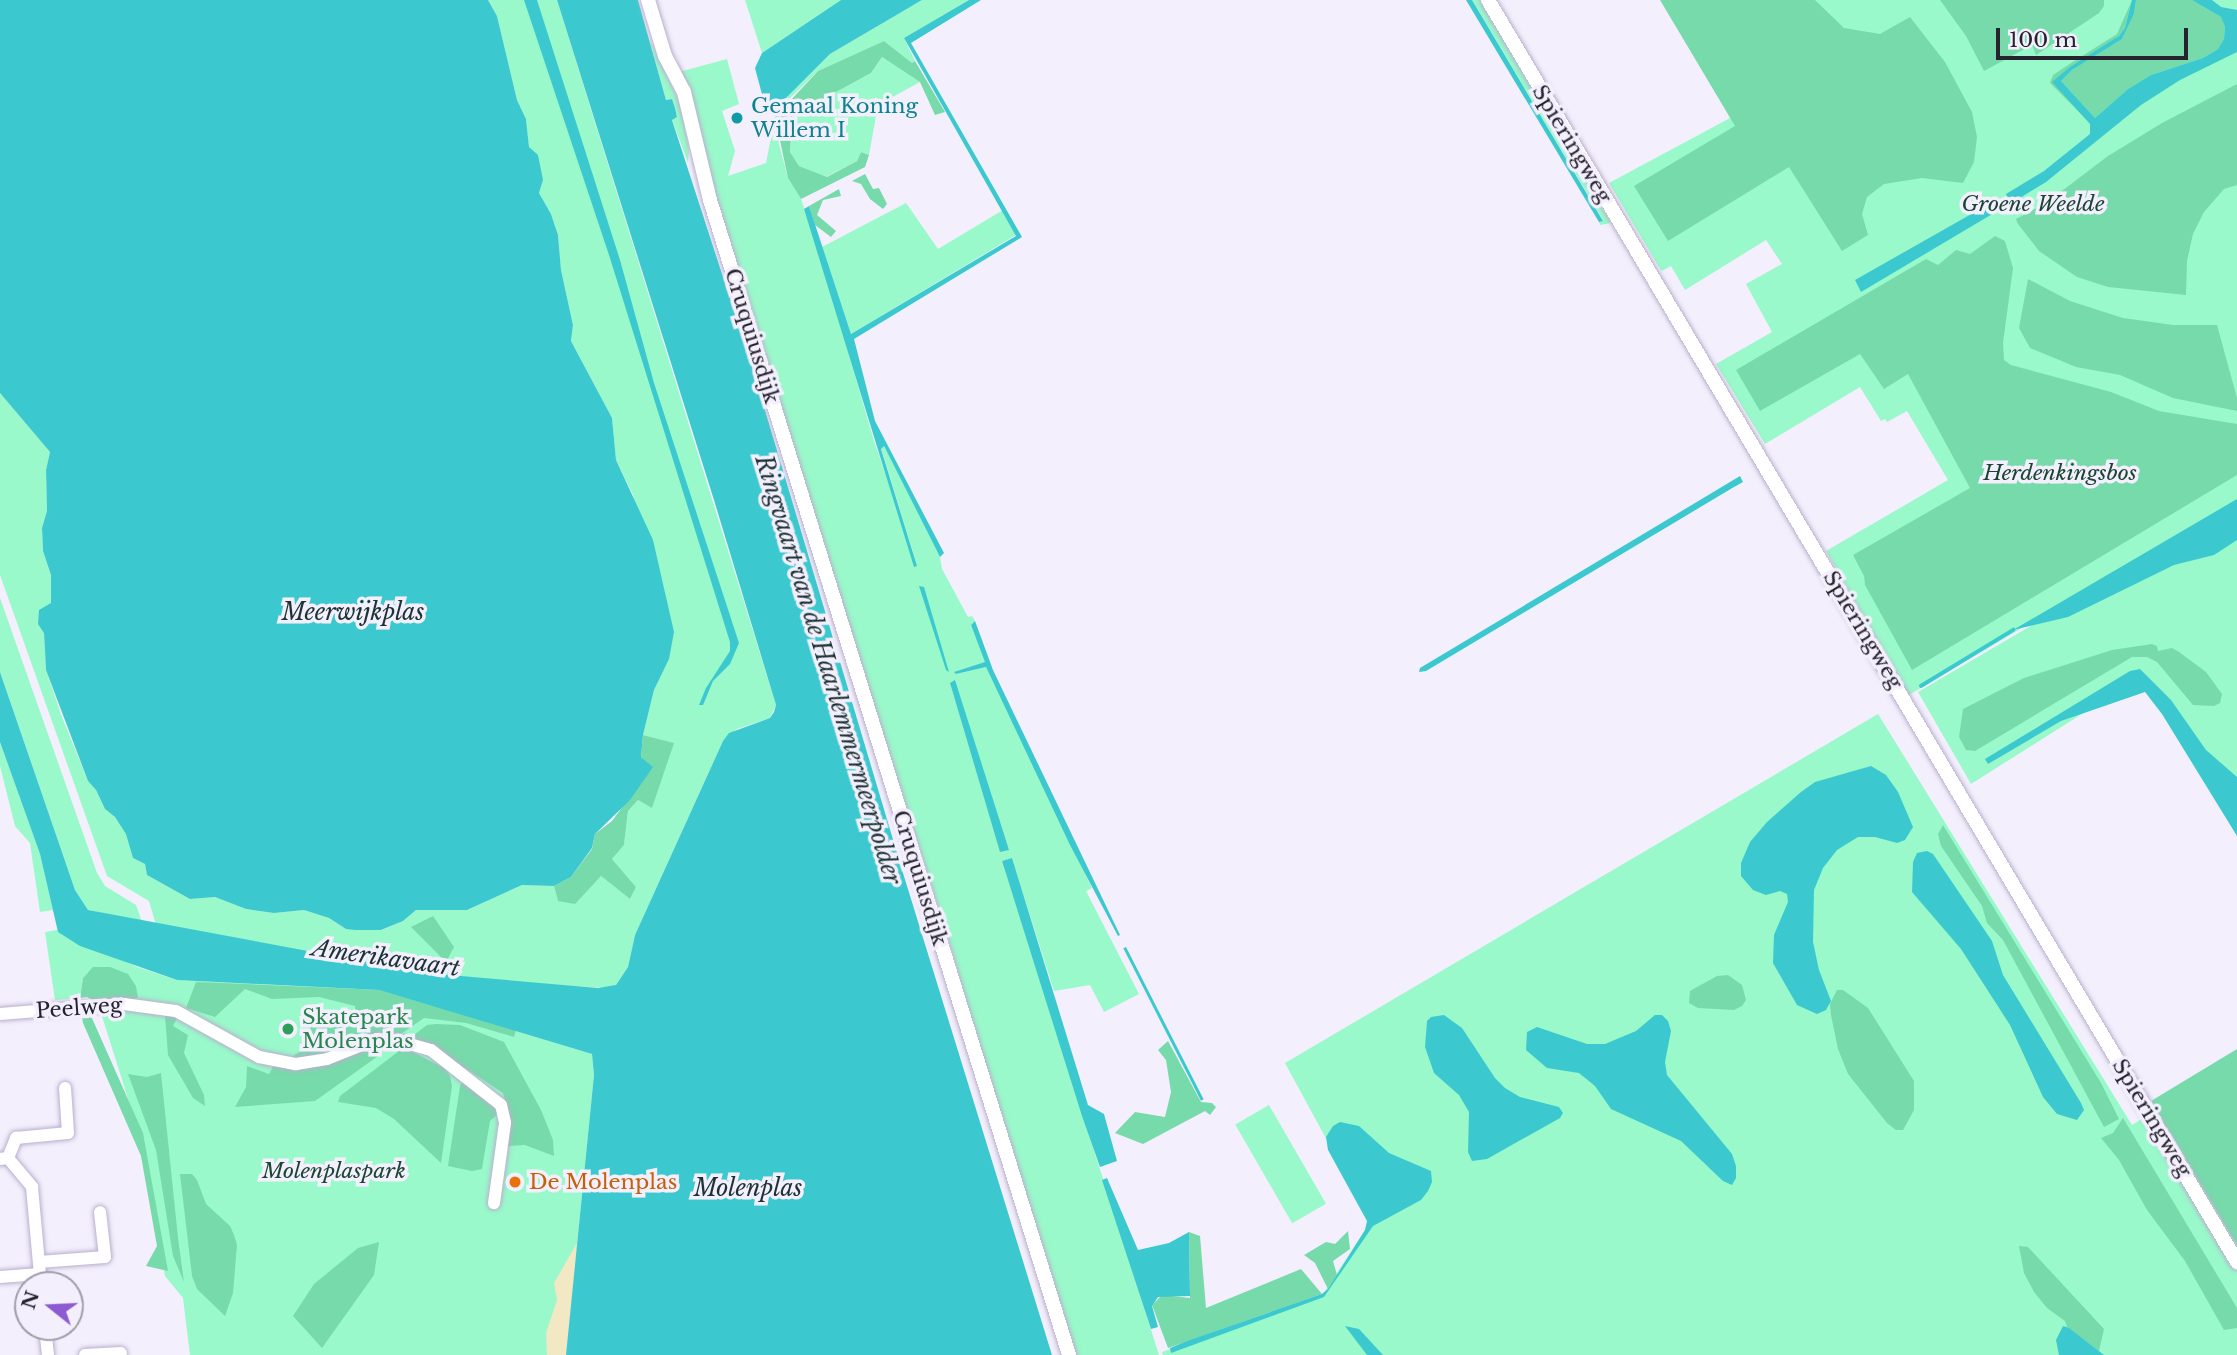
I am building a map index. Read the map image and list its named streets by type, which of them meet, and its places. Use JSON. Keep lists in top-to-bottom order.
{
  "streets": {
    "street": ["Spieringweg", "Cruquiusdijk", "Peelweg"]
  },
  "water": [
    "Meerwijkplas",
    "Ringvaart van de Haarlemmermeerpolder",
    "Amerikavaart",
    "Molenplas"
  ],
  "parks": ["Groene Weelde", "Herdenkingsbos", "Molenplaspark"],
  "places": ["Gemaal Koning Willem I", "Skatepark Molenplas", "De Molenplas"],
  "scale_bar": "100 m",
  "north": "left"
}
